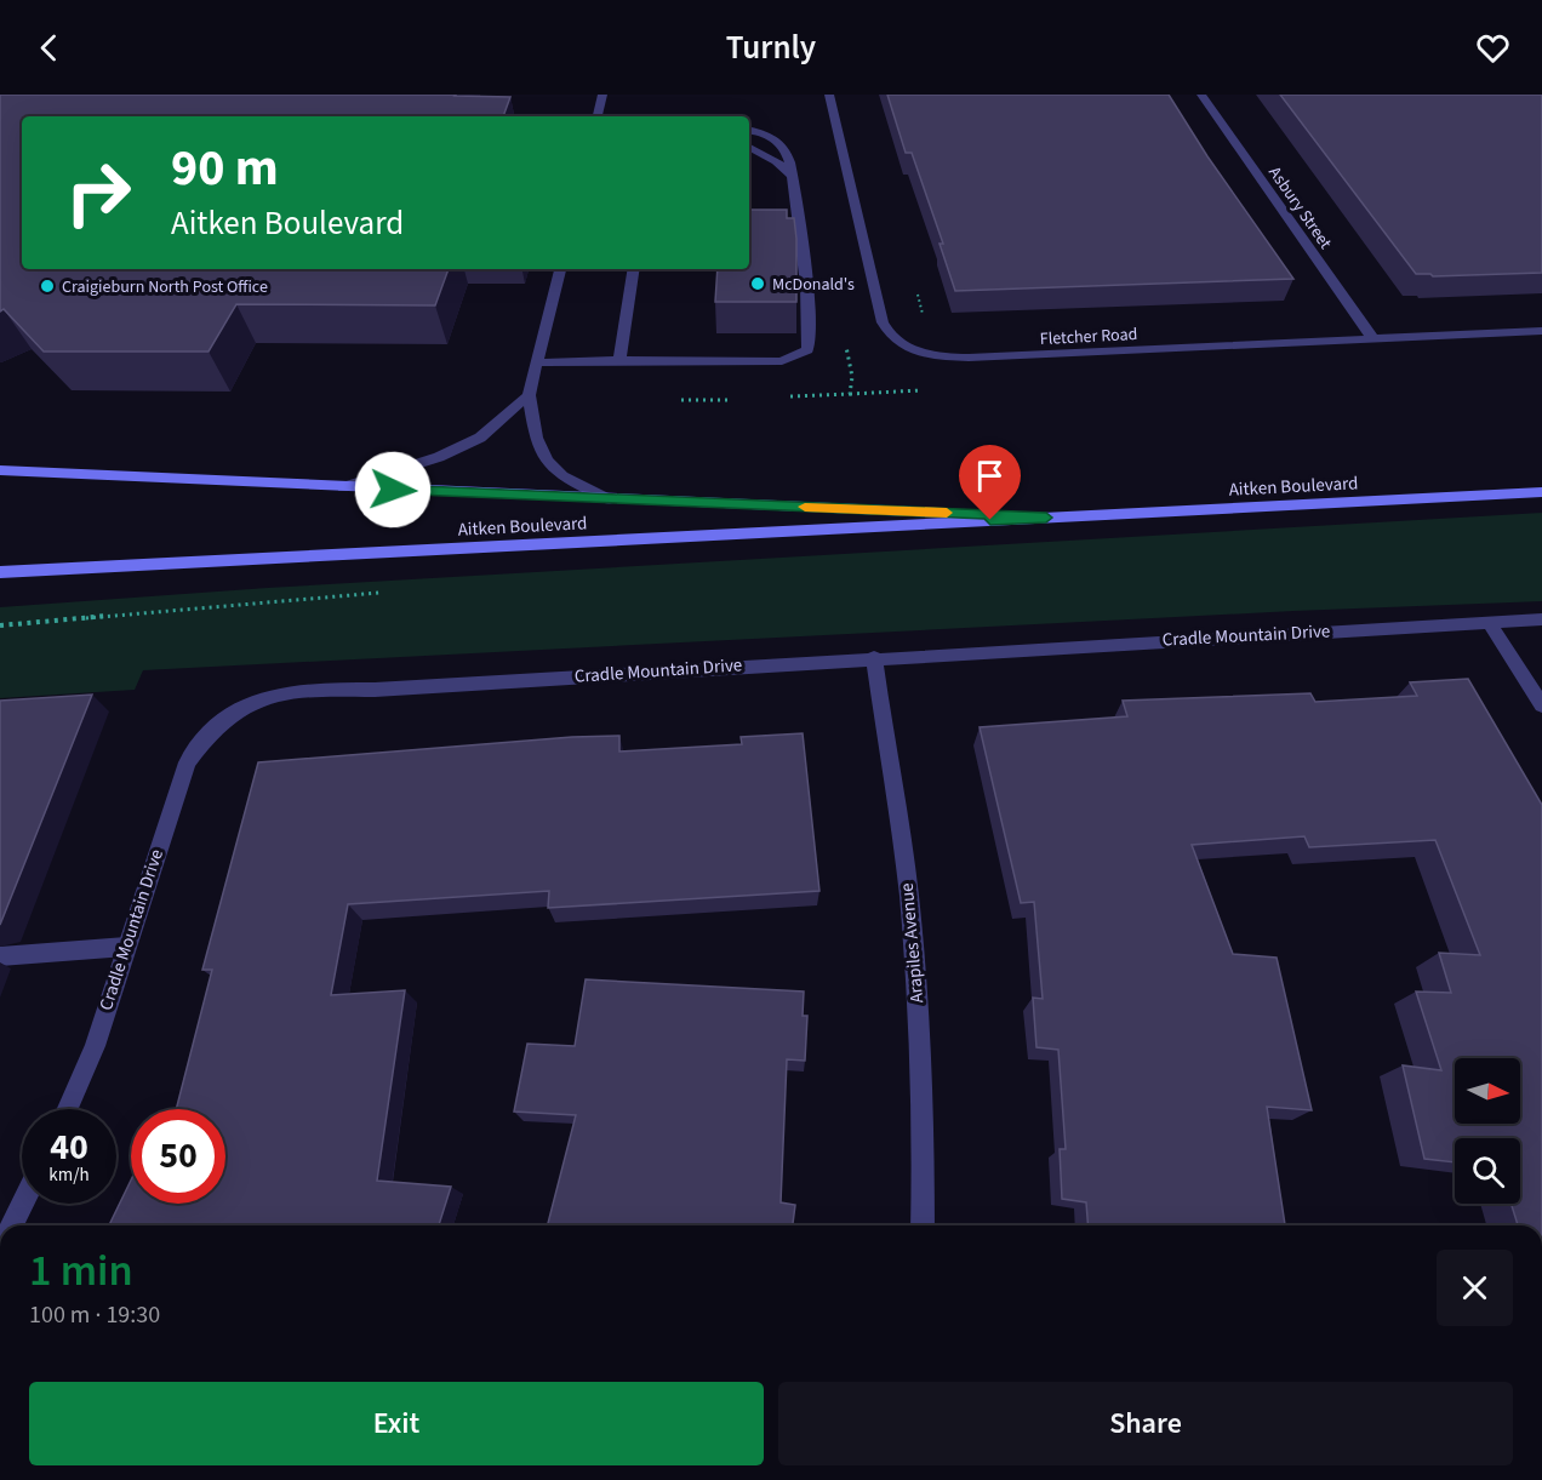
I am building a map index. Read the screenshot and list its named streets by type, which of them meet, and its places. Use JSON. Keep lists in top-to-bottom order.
{
  "streets": {
    "main road": ["Aitken Boulevard"],
    "street": [
      "Asbury Street",
      "Fletcher Road",
      "Cradle Mountain Drive",
      "Arapiles Avenue"
    ]
  },
  "crossings": [
    ["Asbury Street", "Fletcher Road"],
    ["Cradle Mountain Drive", "Arapiles Avenue"]
  ],
  "places": ["McDonald's", "Craigieburn North Post Office"],
  "north": "right",
  "page": {
    "header": "Turnly",
    "turn": ["90 m", "Aitken Boulevard"],
    "speed": "40 km/h",
    "limit": "50",
    "heading": ["1 min", "100 m · 19:30"],
    "buttons": ["Exit", "Share"]
  }
}
